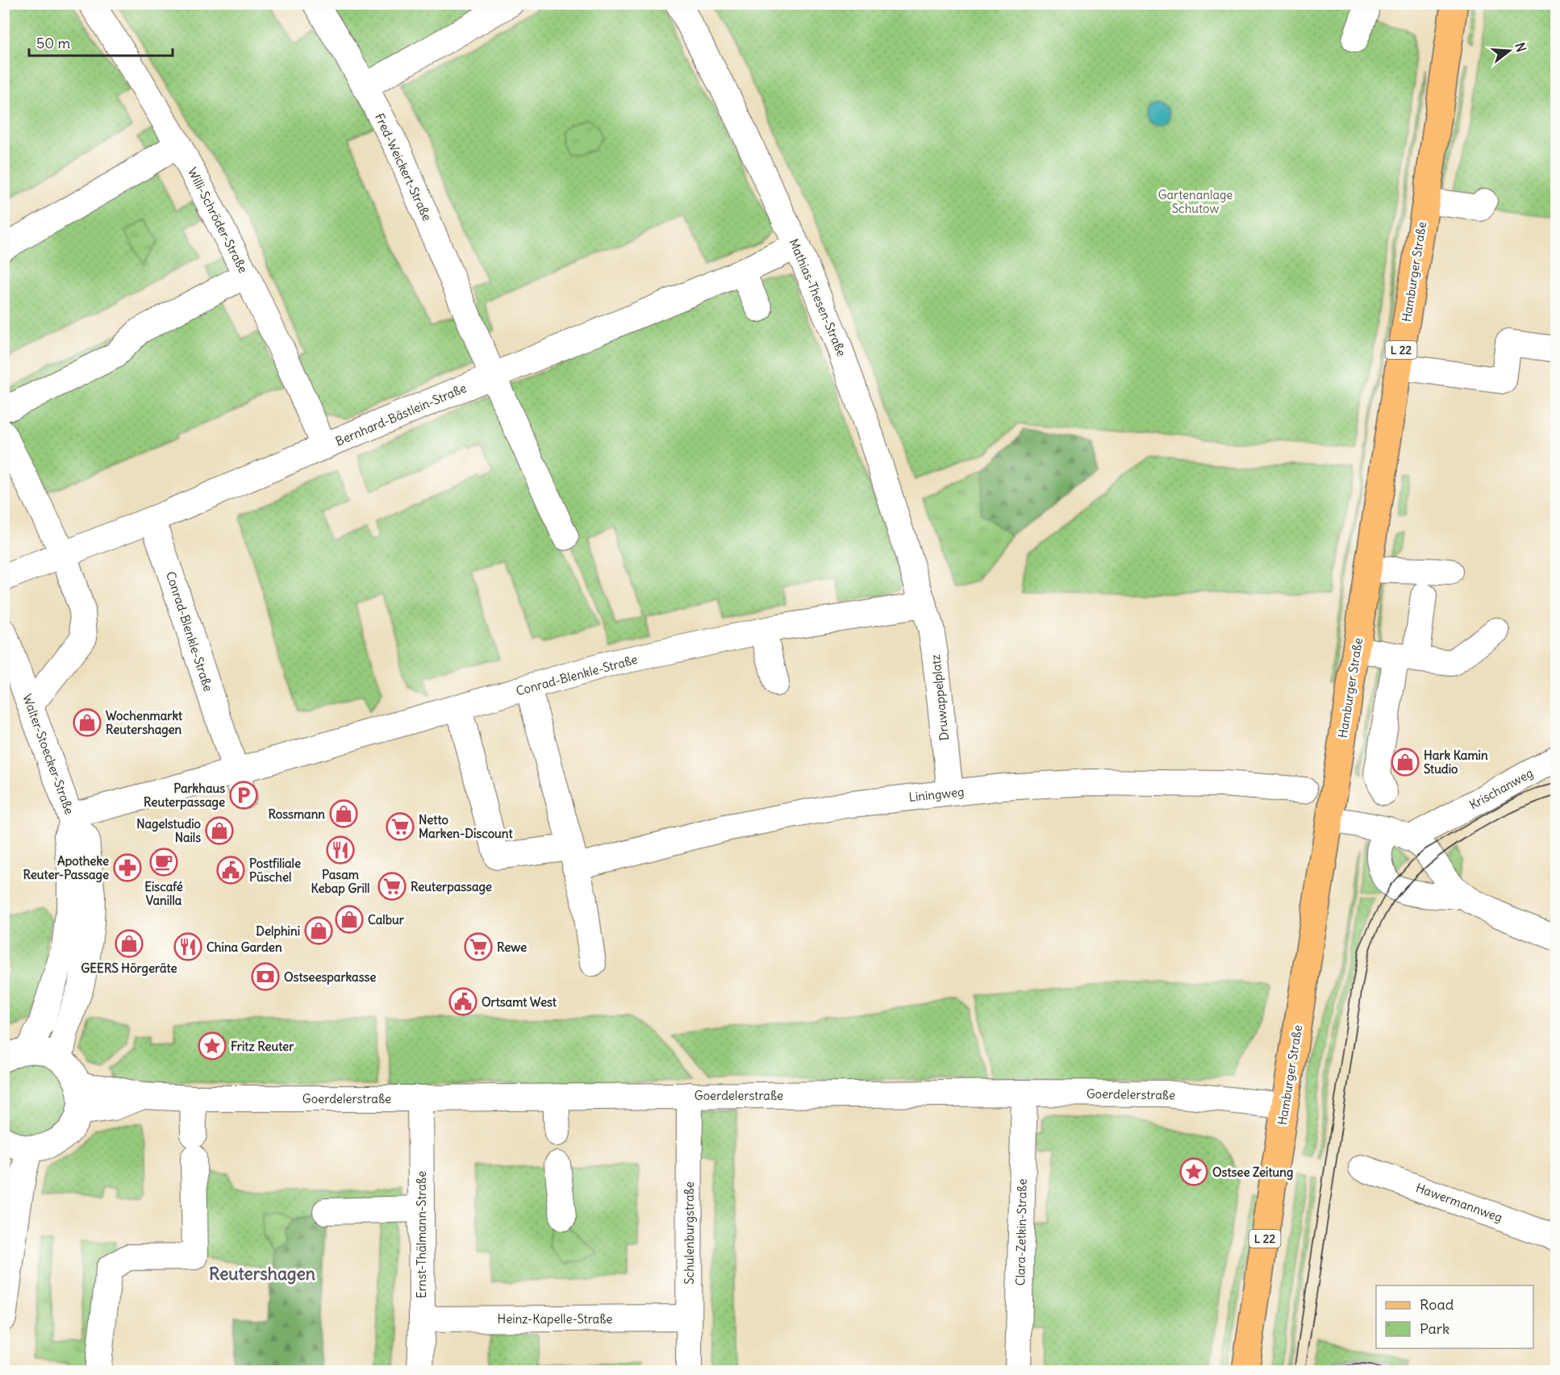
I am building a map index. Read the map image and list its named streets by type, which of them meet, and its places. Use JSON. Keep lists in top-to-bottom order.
{
  "streets": {
    "main road": ["Hamburger Straße", "L 22"],
    "street": [
      "Fred-Weickert-Straße",
      "Willi-Schröder-Straße",
      "Mathias-Thesen-Straße",
      "Bernhard-Bästlein-Straße",
      "Conrad-Blenkle-Straße",
      "Druwappelplatz",
      "Walter-Stoecker-Straße",
      "Krischanweg",
      "Liningweg",
      "Goerdelerstraße",
      "Hawermannweg",
      "Clara-Zetkin-Straße",
      "Schulenburgstraße",
      "Ernst-Thälmann-Straße",
      "Heinz-Kapelle-Straße"
    ]
  },
  "crossings": [
    ["Fred-Weickert-Straße", "Bernhard-Bästlein-Straße"],
    ["Willi-Schröder-Straße", "Bernhard-Bästlein-Straße"],
    ["Hamburger Straße", "Goerdelerstraße"],
    ["Mathias-Thesen-Straße", "Bernhard-Bästlein-Straße"],
    ["Mathias-Thesen-Straße", "Conrad-Blenkle-Straße"],
    ["Mathias-Thesen-Straße", "Druwappelplatz"],
    ["Bernhard-Bästlein-Straße", "Conrad-Blenkle-Straße"],
    ["Conrad-Blenkle-Straße", "Druwappelplatz"],
    ["Conrad-Blenkle-Straße", "Walter-Stoecker-Straße"],
    ["Conrad-Blenkle-Straße", "Liningweg"],
    ["Druwappelplatz", "Liningweg"],
    ["Goerdelerstraße", "Clara-Zetkin-Straße"],
    ["Goerdelerstraße", "Schulenburgstraße"],
    ["Goerdelerstraße", "Ernst-Thälmann-Straße"],
    ["Schulenburgstraße", "Heinz-Kapelle-Straße"],
    ["Ernst-Thälmann-Straße", "Heinz-Kapelle-Straße"]
  ],
  "districts": ["Reutershagen"],
  "parks": ["Gartenanlage Schutow"],
  "places": {
    "shop": [
      "Wochenmarkt Reutershagen",
      "Hark Kamin Studio",
      "Rossmann",
      "Nagelstudio Nails",
      "Calbur",
      "Delphini",
      "GEERS Hörgeräte"
    ],
    "parking": ["Parkhaus Reuterpassage"],
    "supermarket": ["Netto Marken-Discount", "Reuterpassage", "Rewe"],
    "restaurant": ["Pasam Kebap Grill", "China Garden"],
    "cafe": ["Eiscafé Vanilla"],
    "pharmacy": ["Apotheke Reuter-Passage"],
    "public building": ["Postfiliale Püschel", "Ortsamt West"],
    "bank": ["Ostseesparkasse"],
    "place": ["Fritz Reuter", "Ostsee Zeitung"]
  },
  "legend": ["Road", "Park"],
  "scale_bar": "50 m",
  "north": "right"
}
